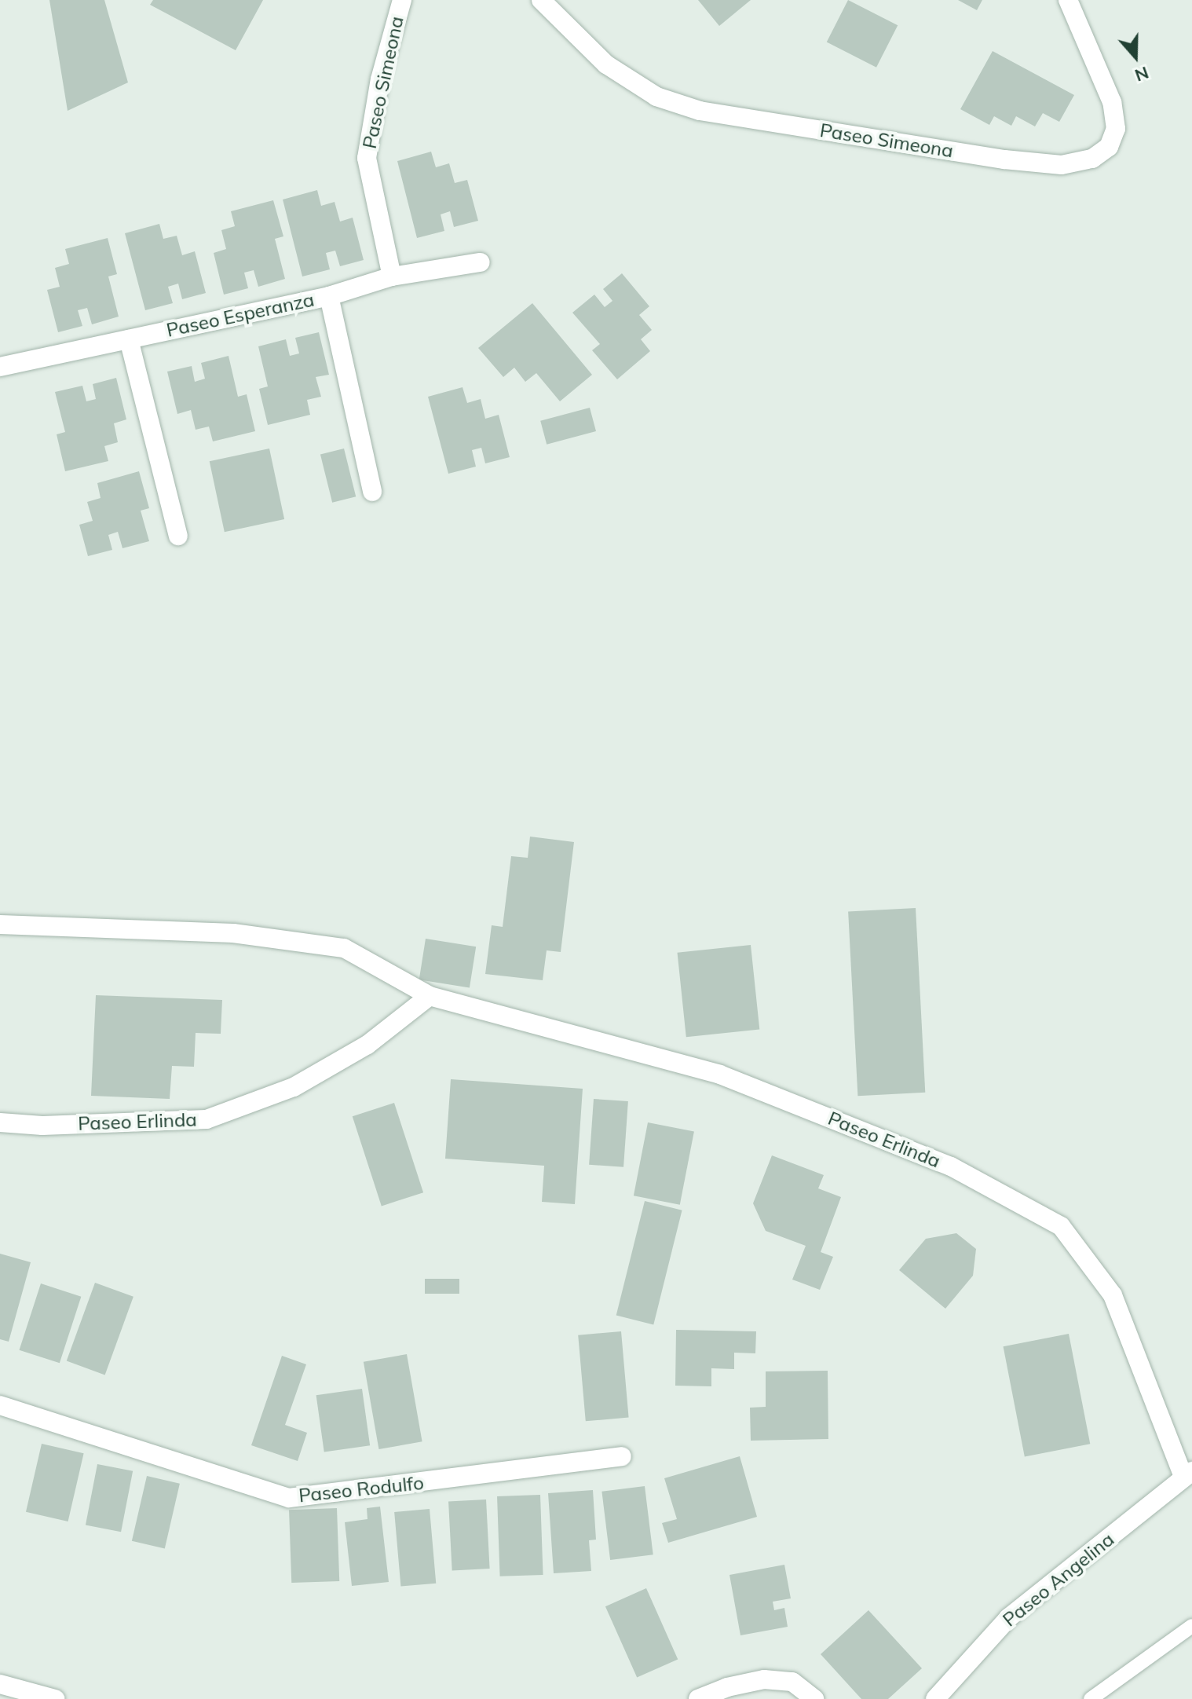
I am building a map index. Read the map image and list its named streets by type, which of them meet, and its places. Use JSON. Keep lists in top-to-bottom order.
{
  "streets": {
    "street": [
      "Paseo Simeona",
      "Paseo Esperanza",
      "Paseo Erlinda",
      "Paseo Rodulfo",
      "Paseo Angelina"
    ]
  },
  "crossings": [
    ["Paseo Simeona", "Paseo Esperanza"],
    ["Paseo Erlinda", "Paseo Angelina"]
  ],
  "north": "bottom"
}
